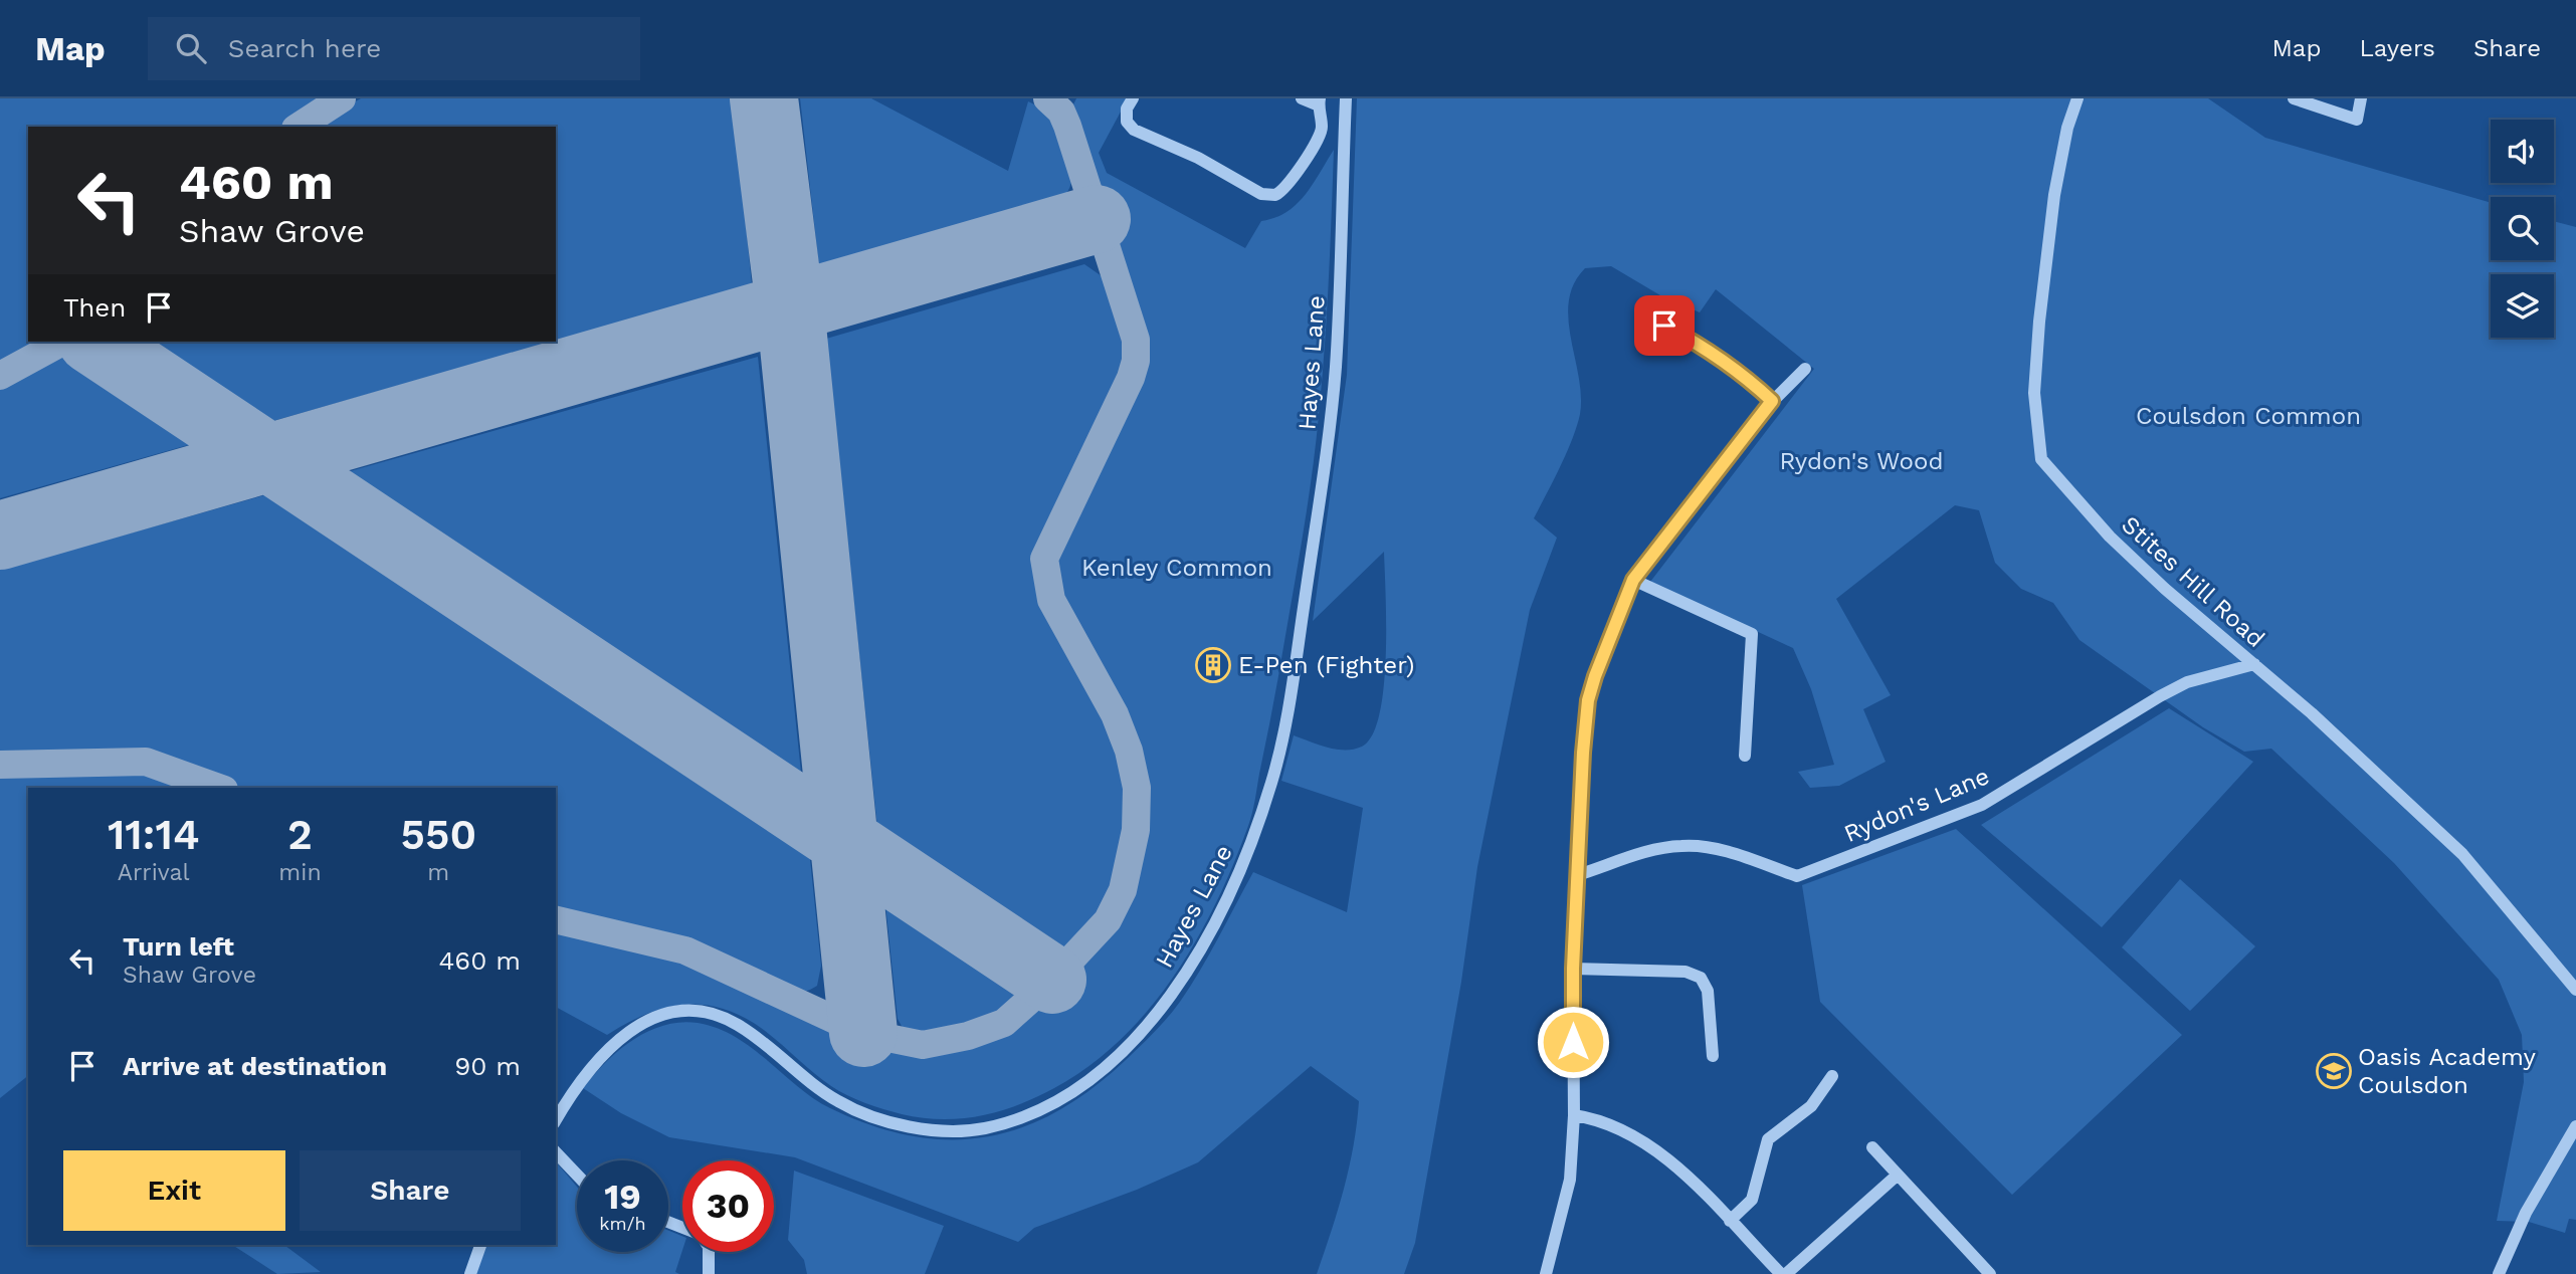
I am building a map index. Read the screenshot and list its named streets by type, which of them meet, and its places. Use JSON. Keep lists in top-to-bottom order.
{
  "streets": {
    "street": ["Hayes Lane", "Stites Hill Road", "Rydon's Lane"]
  },
  "crossings": [
    ["Stites Hill Road", "Rydon's Lane"]
  ],
  "parks": ["Coulsdon Common", "Rydon's Wood", "Kenley Common"],
  "places": {
    "building": ["E-Pen (Fighter)"],
    "school or university": ["Oasis Academy Coulsdon"]
  },
  "page": {
    "header": "Map",
    "search": "Search here",
    "nav": ["Map", "Layers", "Share"],
    "turn": ["460 m", "Shaw Grove"],
    "then": "Then",
    "eta": [
      "11:14",
      "Arrival",
      "2",
      "min",
      "550",
      "m"
    ],
    "list": [
      {
        "name": "Turn left",
        "note": "Shaw Grove",
        "value": "460 m"
      },
      {
        "name": "Arrive at destination",
        "value": "90 m"
      }
    ],
    "buttons": ["Exit", "Share"],
    "speed": "19 km/h",
    "limit": "30"
  }
}
